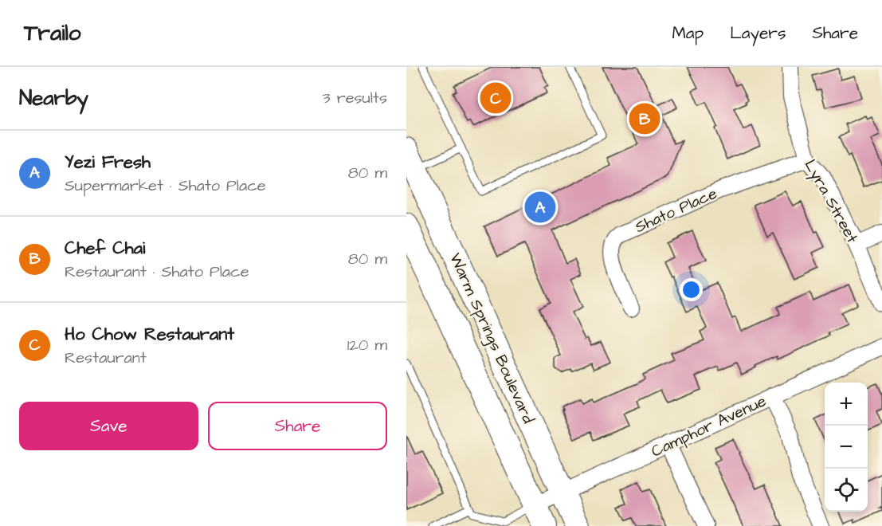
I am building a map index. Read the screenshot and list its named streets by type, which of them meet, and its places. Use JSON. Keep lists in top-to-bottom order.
{
  "streets": {
    "main road": ["Warm Springs Boulevard"],
    "street": ["Lyra Street", "Shato Place", "Camphor Avenue"]
  },
  "crossings": [
    ["Lyra Street", "Shato Place"],
    ["Warm Springs Boulevard", "Camphor Avenue"]
  ],
  "page": {
    "header": "Trailo",
    "nav": ["Map", "Layers", "Share"],
    "heading": ["Nearby", "3 results"],
    "pins": ["C", "B", "A"],
    "list": [
      {
        "mark": "A",
        "name": "Yezi Fresh",
        "note": "Supermarket · Shato Place",
        "value": "80 m"
      },
      {
        "mark": "B",
        "name": "Chef Chai",
        "note": "Restaurant · Shato Place",
        "value": "80 m"
      },
      {
        "mark": "C",
        "name": "Ho Chow Restaurant",
        "note": "Restaurant",
        "value": "120 m"
      }
    ],
    "map_buttons": ["+", "−"],
    "buttons": ["Save", "Share"]
  }
}
